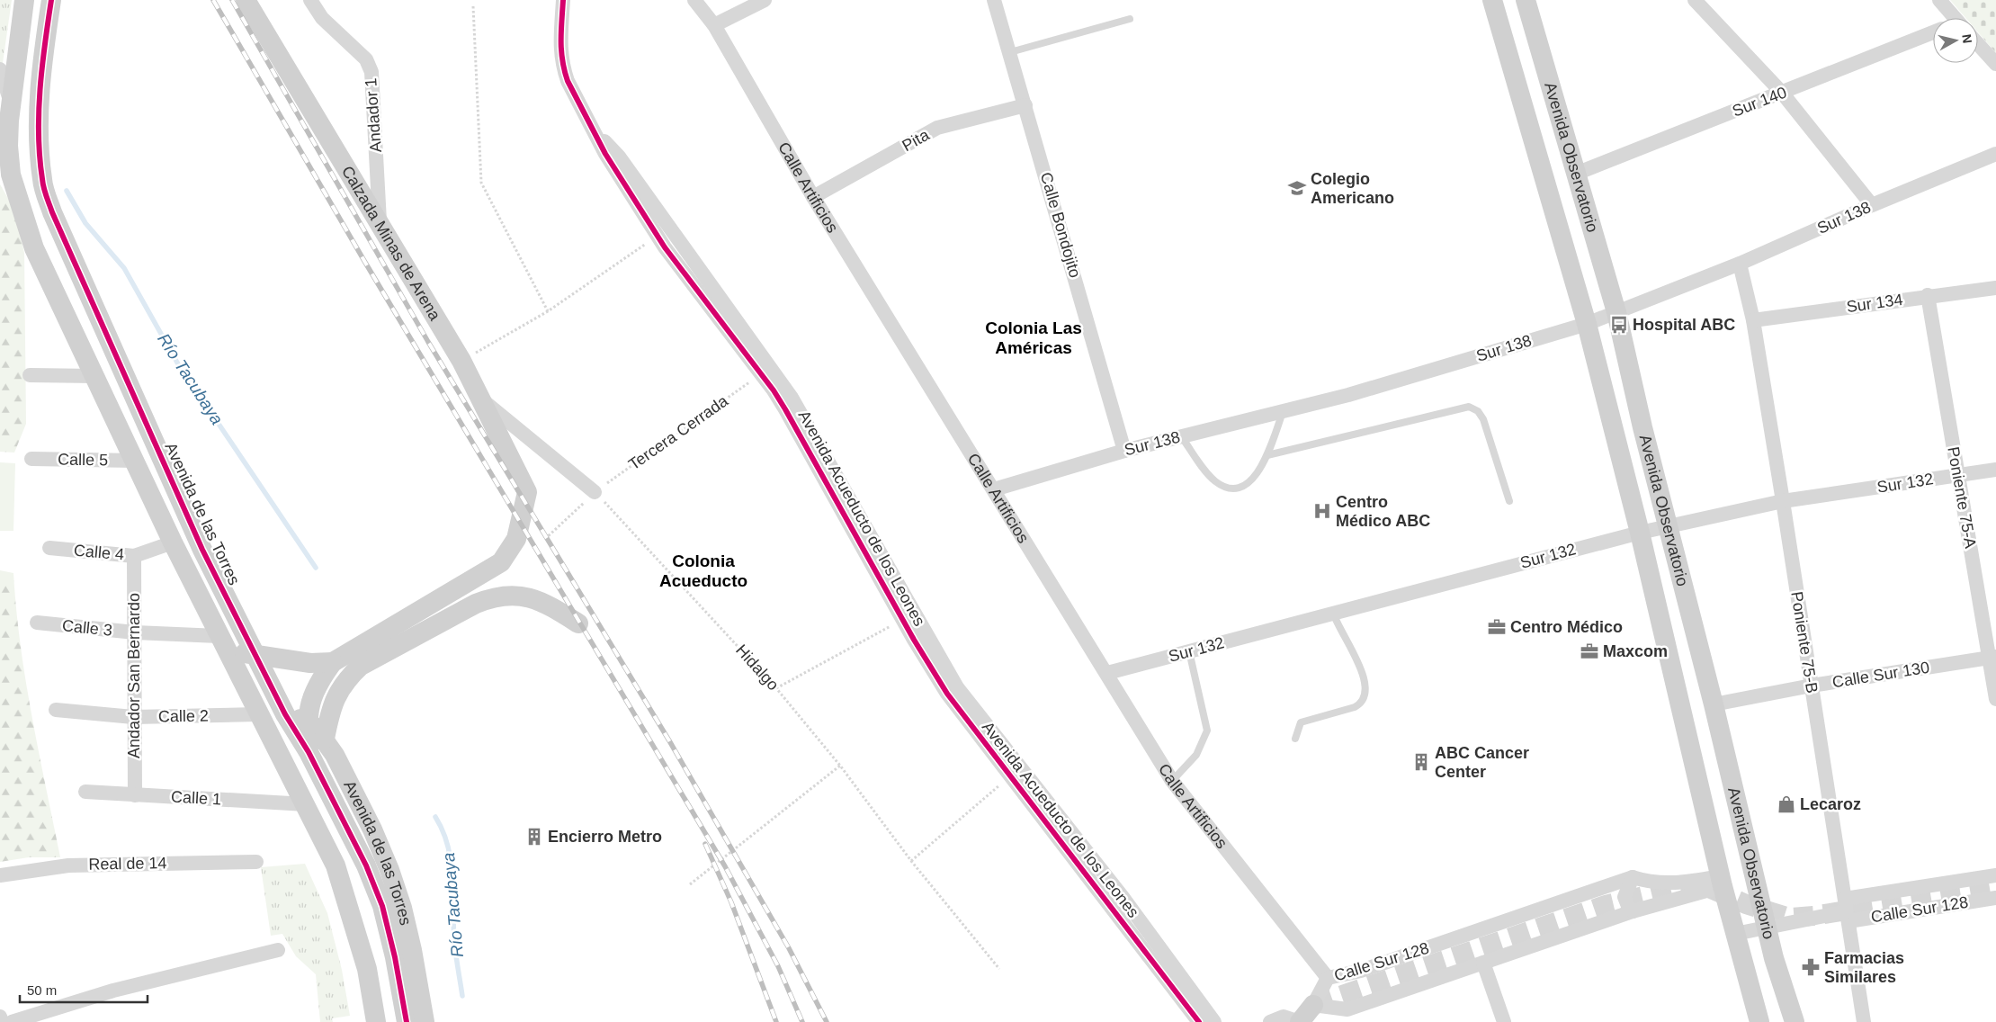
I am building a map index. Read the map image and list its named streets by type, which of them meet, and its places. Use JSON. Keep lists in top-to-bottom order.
{
  "streets": {
    "street": [
      "Sur 140",
      "Andador 1",
      "Pita",
      "Avenida Observatorio",
      "Calle Artificios",
      "Sur 138",
      "Calle Bondojito",
      "Calzada Minas de Arena",
      "Sur 134",
      "Calle 5",
      "Sur 132",
      "Poniente 75-A",
      "Avenida de las Torres",
      "Avenida Acueducto de los Leones",
      "Calle 4",
      "Calle 3",
      "Poniente 75-B",
      "Calle Sur 130",
      "Andador San Bernardo",
      "Calle 2",
      "Calle 1",
      "Real de 14",
      "Calle Sur 128"
    ],
    "path": ["Tercera Cerrada", "Hidalgo"]
  },
  "crossings": [
    ["Sur 140", "Avenida Observatorio"],
    ["Andador 1", "Calzada Minas de Arena"],
    ["Pita", "Calle Artificios"],
    ["Pita", "Calle Bondojito"],
    ["Avenida Observatorio", "Sur 138"],
    ["Avenida Observatorio", "Sur 132"],
    ["Avenida Observatorio", "Calle Sur 130"],
    ["Avenida Observatorio", "Calle Sur 128"],
    ["Calle Artificios", "Sur 138"],
    ["Calle Artificios", "Sur 132"],
    ["Calle Artificios", "Calle Sur 128"],
    ["Sur 138", "Calle Bondojito"],
    ["Sur 138", "Poniente 75-B"],
    ["Sur 134", "Poniente 75-A"],
    ["Sur 134", "Poniente 75-B"],
    ["Tercera Cerrada", "Avenida Acueducto de los Leones"],
    ["Tercera Cerrada", "Hidalgo"],
    ["Sur 132", "Poniente 75-A"],
    ["Sur 132", "Poniente 75-B"],
    ["Poniente 75-A", "Calle Sur 130"],
    ["Avenida de las Torres", "Calle 2"],
    ["Calle 4", "Andador San Bernardo"],
    ["Calle 3", "Andador San Bernardo"],
    ["Poniente 75-B", "Calle Sur 130"],
    ["Poniente 75-B", "Calle Sur 128"],
    ["Andador San Bernardo", "Calle 2"],
    ["Andador San Bernardo", "Calle 1"]
  ],
  "districts": ["Colonia Las Américas", "Colonia Acueducto"],
  "water": ["Río Tacubaya"],
  "places": {
    "school or university": ["Colegio Americano"],
    "bus stop": ["Hospital ABC"],
    "hospital": ["Centro Médico ABC"],
    "office": ["Centro Médico", "Maxcom"],
    "building": ["ABC Cancer Center", "Encierro Metro"],
    "shop": ["Lecaroz"],
    "pharmacy": ["Farmacias Similares"]
  },
  "scale_bar": "50 m",
  "north": "right"
}
